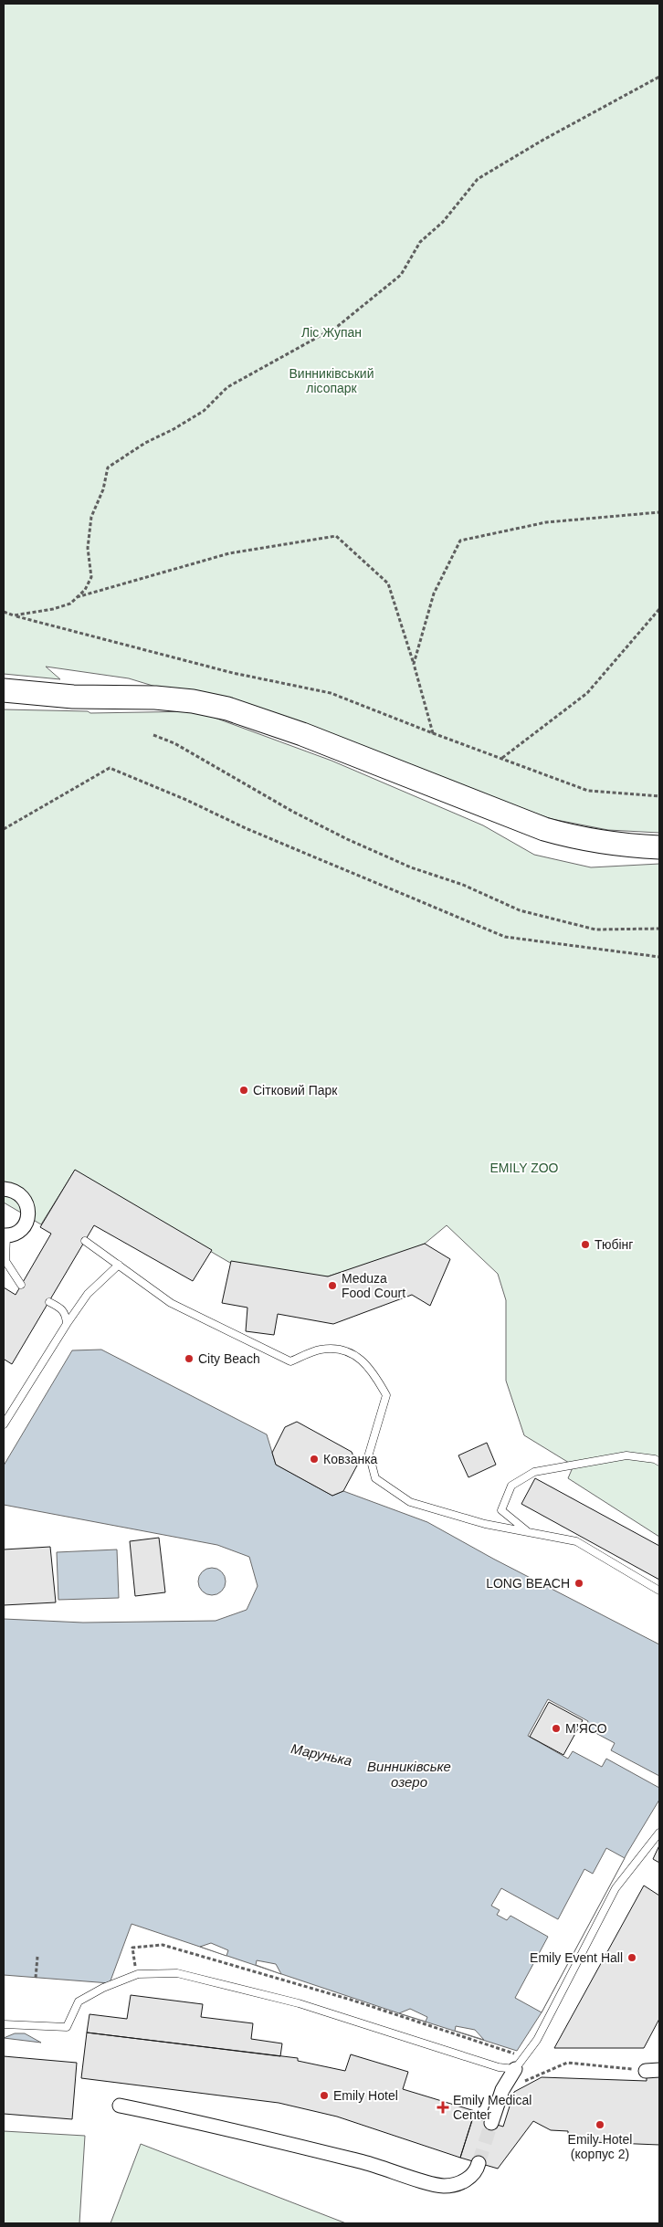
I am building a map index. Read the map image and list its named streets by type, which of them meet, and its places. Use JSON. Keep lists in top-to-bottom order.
{
  "water": ["Марунька", "Винниківське озеро"],
  "parks": ["Ліс Жупан", "Винниківський лісопарк", "EMILY ZOO"],
  "places": {
    "other": [
      "Сітковий Парк",
      "Тюбінг",
      "Meduza Food Court",
      "City Beach",
      "Ковзанка",
      "LONG BEACH",
      "М’ЯСО",
      "Emily Event Hall",
      "Emily Hotel",
      "Emily Hotel (корпус 2)"
    ],
    "health": ["Emily Medical Center"]
  }
}
